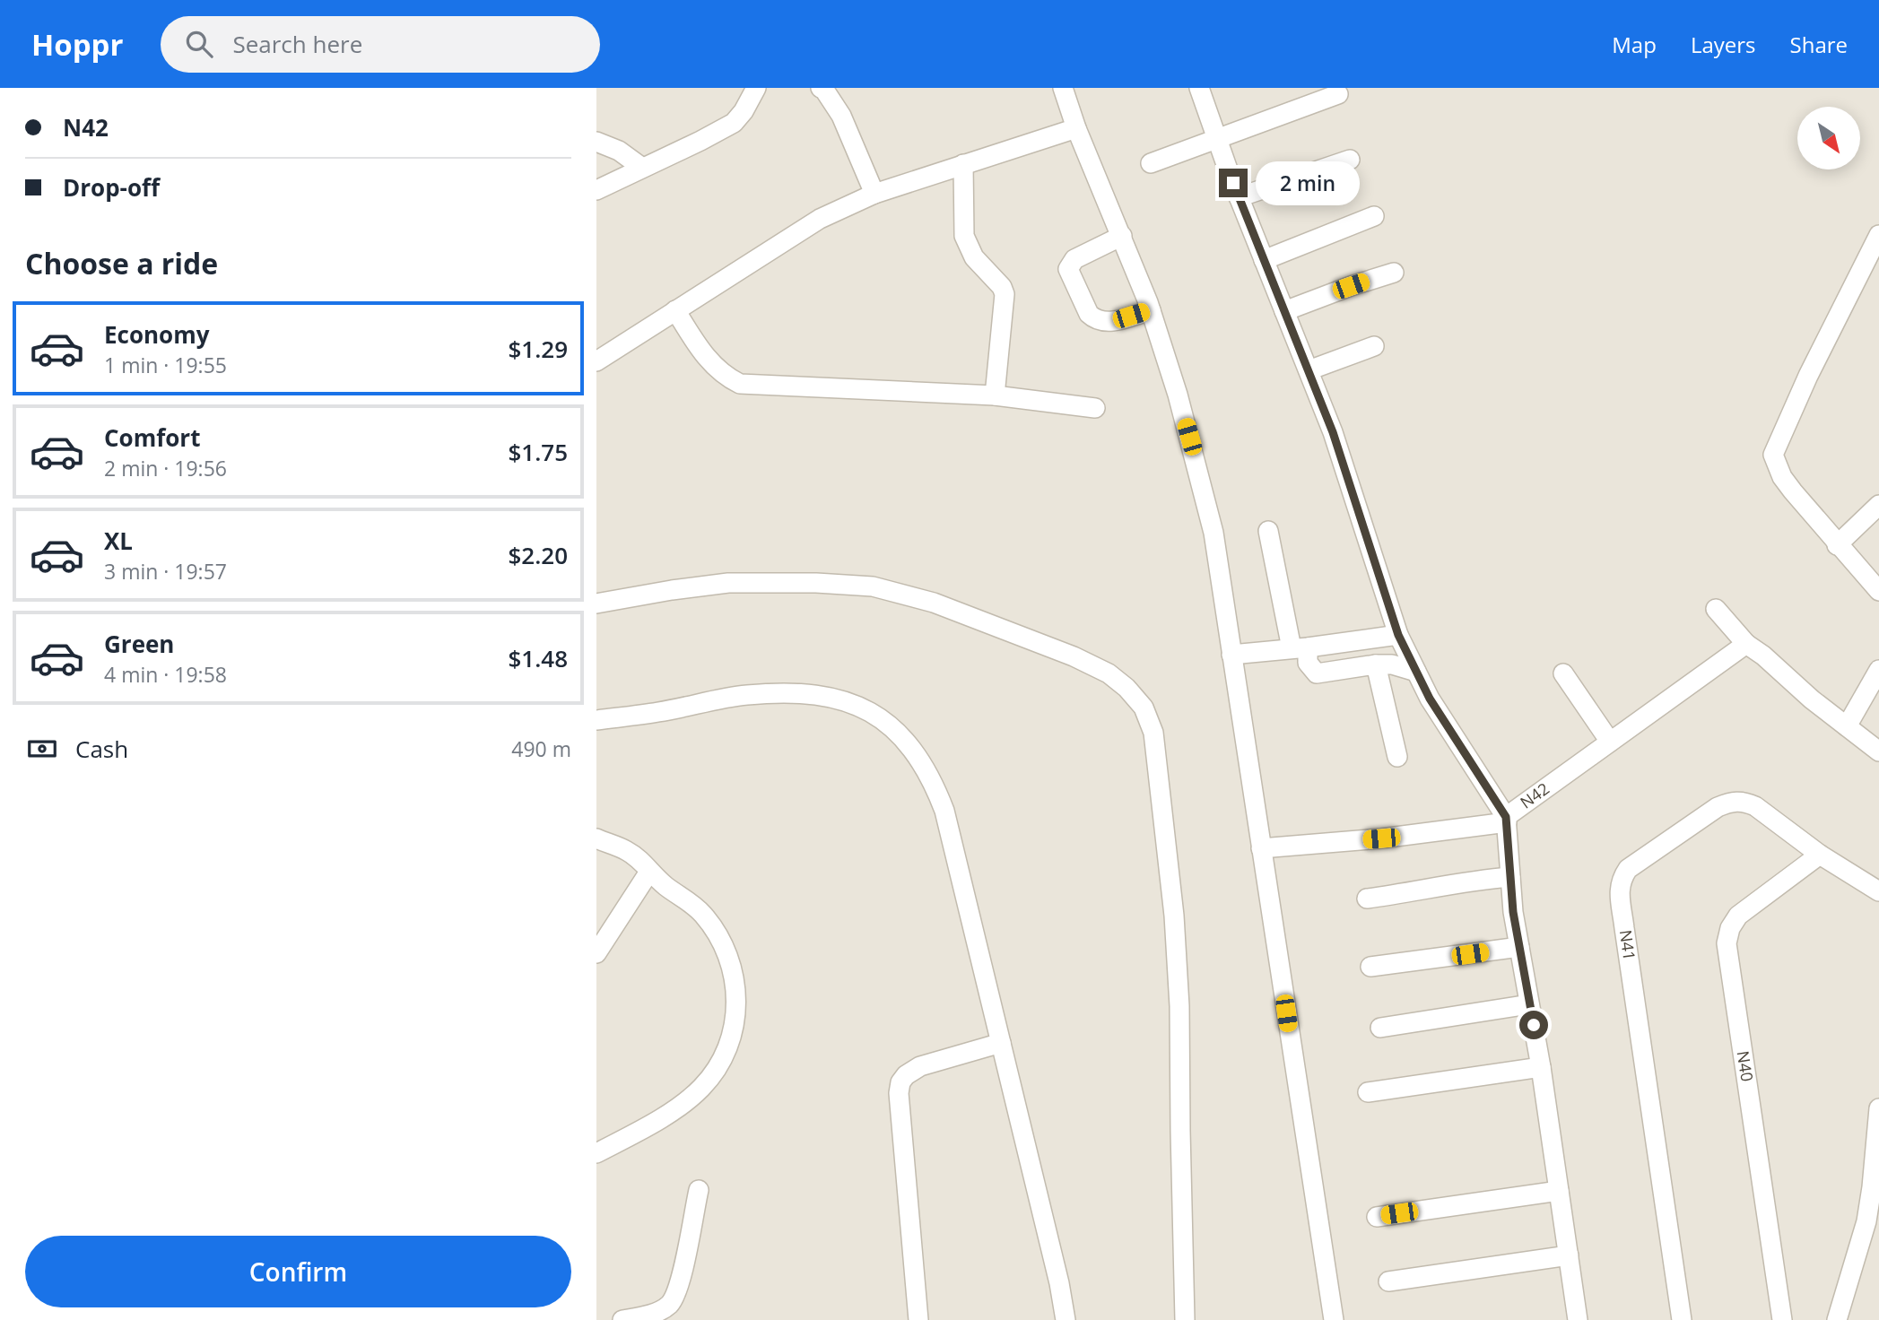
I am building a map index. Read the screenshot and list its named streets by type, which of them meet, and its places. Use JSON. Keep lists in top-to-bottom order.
{
  "streets": {
    "street": ["N42", "N41", "N40"]
  },
  "crossings": [
    ["N41", "N40"]
  ],
  "north": "bottom right",
  "page": {
    "header": "Hoppr",
    "search": "Search here",
    "nav": ["Map", "Layers", "Share"],
    "banner": ["N42", "Drop-off"],
    "bubble": "2 min",
    "heading": "Choose a ride",
    "list": [
      {
        "name": "Economy",
        "note": "1 min · 19:55",
        "value": "$1.29"
      },
      {
        "name": "Comfort",
        "note": "2 min · 19:56",
        "value": "$1.75"
      },
      {
        "name": "XL",
        "note": "3 min · 19:57",
        "value": "$2.20"
      },
      {
        "name": "Green",
        "note": "4 min · 19:58",
        "value": "$1.48"
      }
    ],
    "pay": ["Cash", "490 m"],
    "buttons": "Confirm"
  }
}
